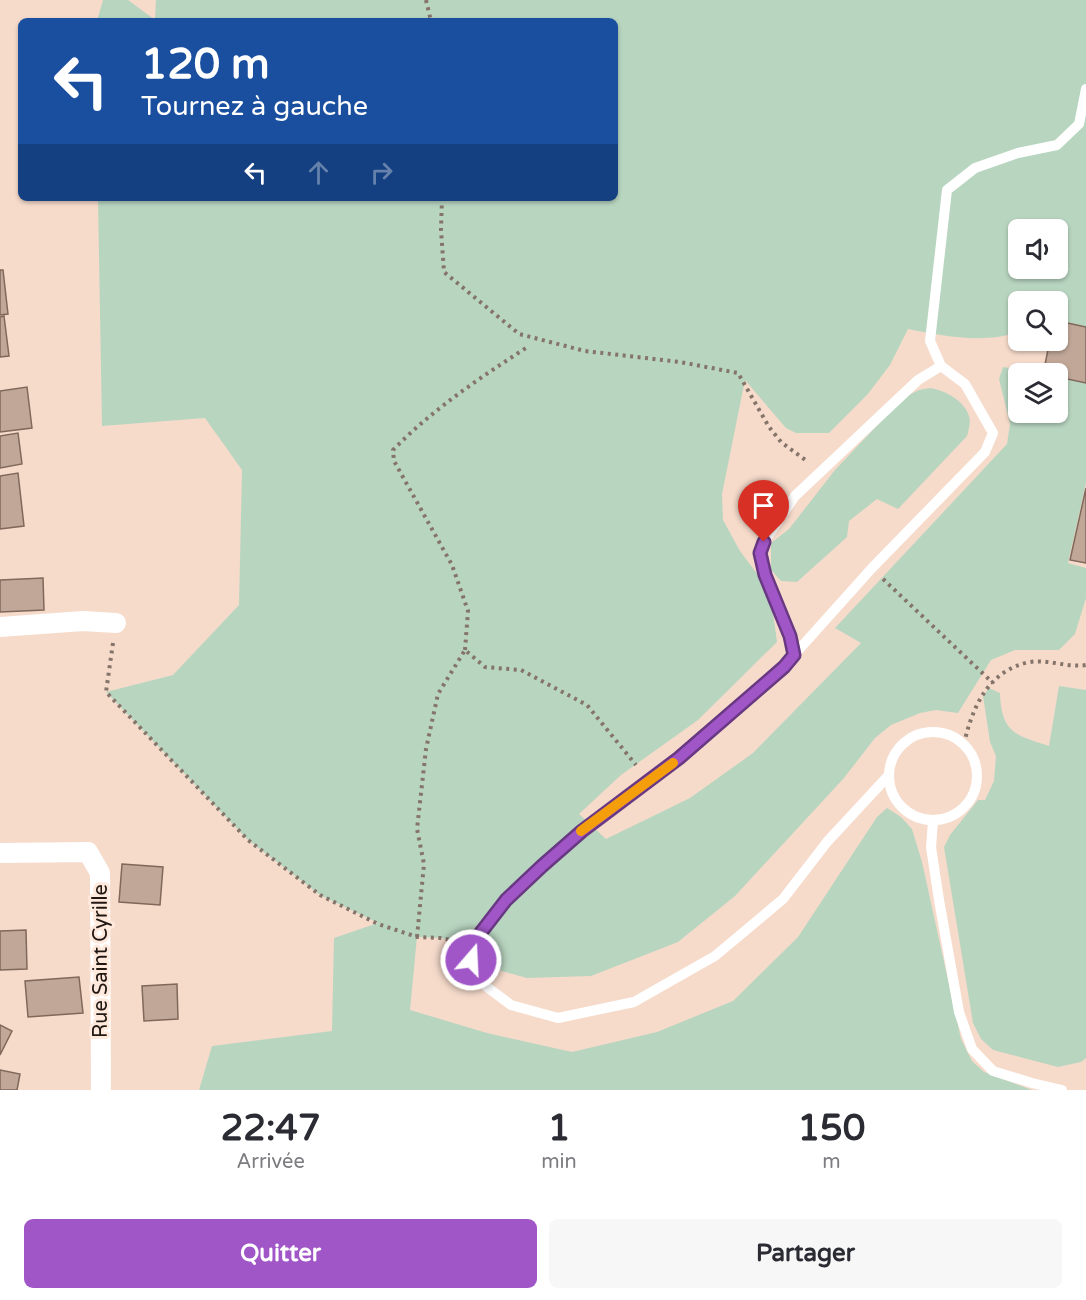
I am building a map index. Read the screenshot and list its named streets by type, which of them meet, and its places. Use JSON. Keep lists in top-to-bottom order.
{
  "streets": {
    "street": ["Rue Saint Cyrille"]
  },
  "page": {
    "turn": ["120 m", "Tournez à gauche"],
    "eta": [
      "22:47",
      "Arrivée",
      "1",
      "min",
      "150",
      "m"
    ],
    "buttons": ["Quitter", "Partager"]
  }
}
